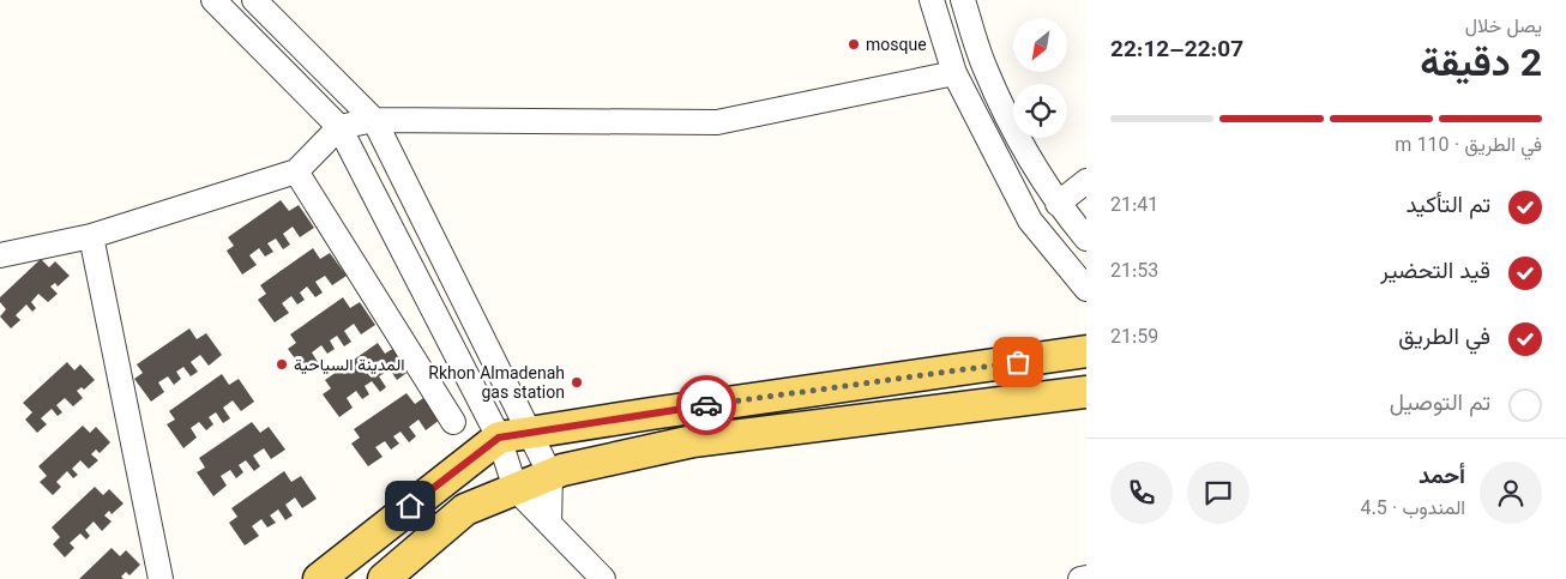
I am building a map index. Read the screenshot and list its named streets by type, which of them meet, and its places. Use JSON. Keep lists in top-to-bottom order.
{
  "places": ["mosque", "المدينة السياحية", "Rkhon Almadenah gas station"],
  "north": "bottom left",
  "page": {
    "heading": ["2 دقيقة", "يصل خلال", "22:07–22:12"],
    "panel": ["أحمد", "المندوب · 4.5"],
    "bar": "في الطريق · 110 m",
    "list": [
      ["تم التأكيد", "21:41"],
      ["قيد التحضير", "21:53"],
      ["في الطريق", "21:59"],
      "تم التوصيل"
    ]
  }
}
